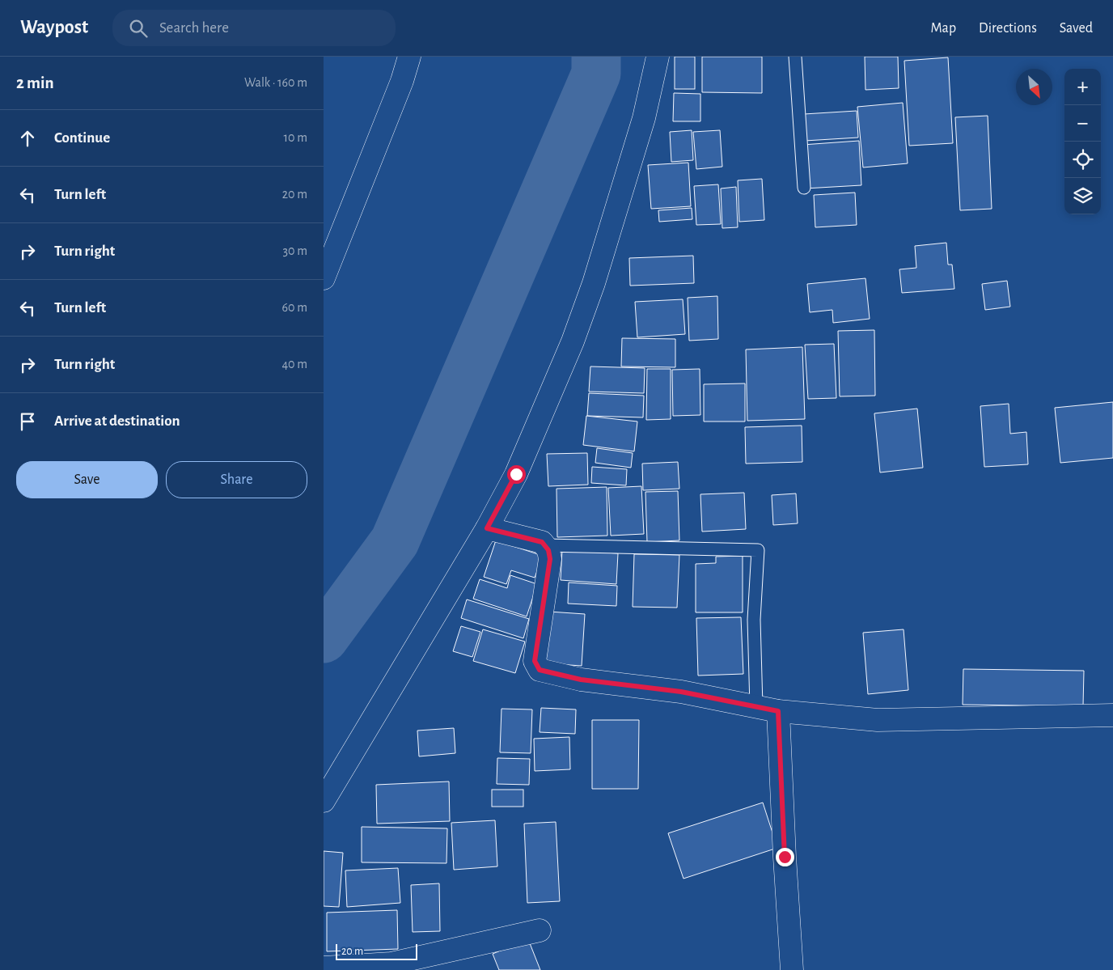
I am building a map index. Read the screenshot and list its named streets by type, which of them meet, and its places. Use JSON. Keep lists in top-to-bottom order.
{
  "scale_bar": "20 m",
  "north": "bottom right",
  "page": {
    "header": "Waypost",
    "search": "Search here",
    "nav": ["Map", "Directions", "Saved"],
    "heading": ["2 min", "Walk · 160 m"],
    "map_buttons": ["+", "−"],
    "list": [
      ["Continue", "10 m"],
      ["Turn left", "20 m"],
      ["Turn right", "30 m"],
      ["Turn left", "60 m"],
      ["Turn right", "40 m"],
      "Arrive at destination"
    ],
    "buttons": ["Save", "Share"],
    "scale": "20 m"
  }
}
